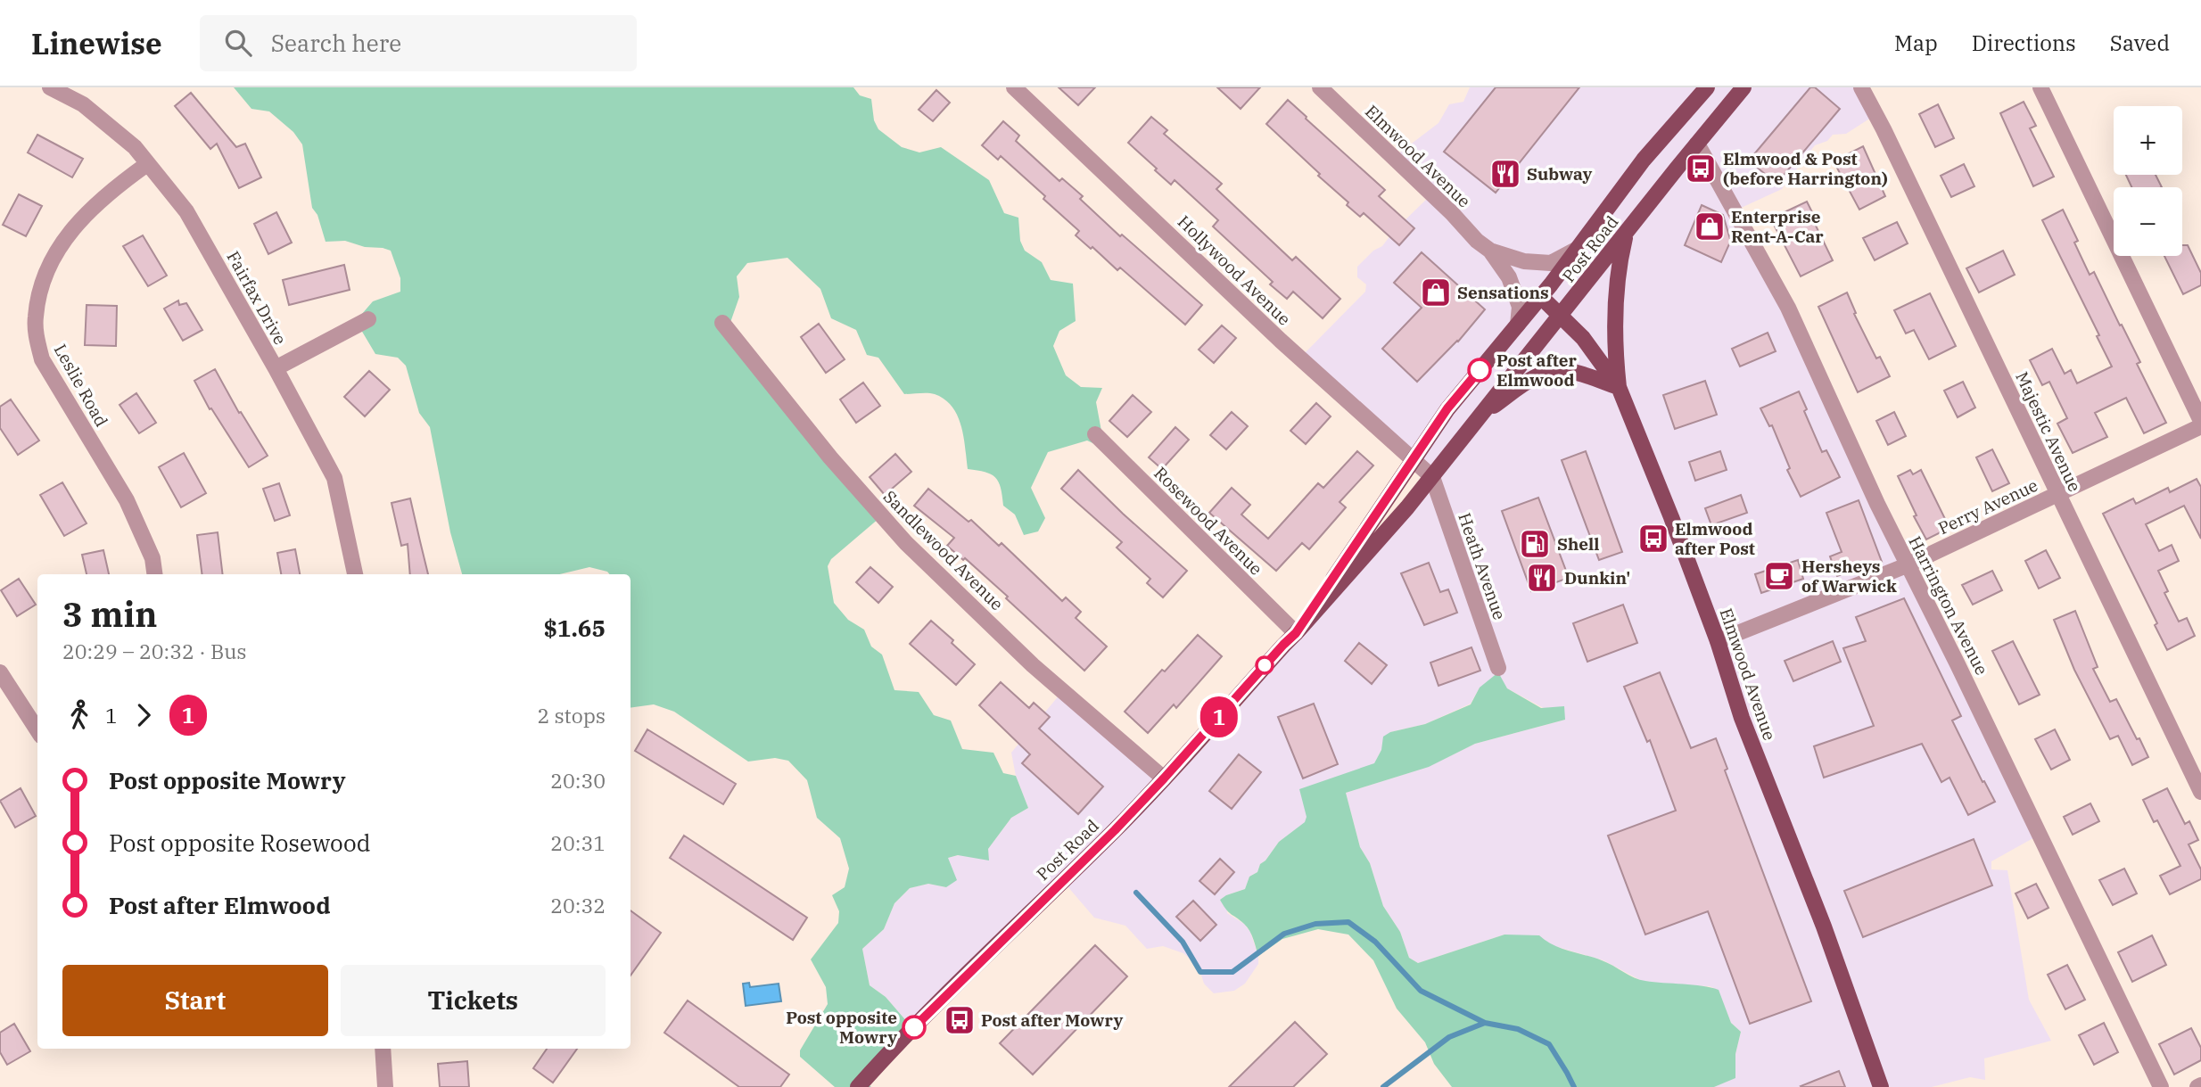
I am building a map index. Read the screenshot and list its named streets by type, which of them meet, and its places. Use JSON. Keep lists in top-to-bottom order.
{
  "streets": {
    "main road": ["Elmwood Avenue", "Post Road"],
    "street": [
      "Hollywood Avenue",
      "Fairfax Drive",
      "Leslie Road",
      "Majestic Avenue",
      "Perry Avenue",
      "Rosewood Avenue",
      "Sandlewood Avenue",
      "Heath Avenue",
      "Harrington Avenue"
    ]
  },
  "crossings": [
    ["Elmwood Avenue", "Post Road"],
    ["Elmwood Avenue", "Perry Avenue"],
    ["Post Road", "Hollywood Avenue"],
    ["Post Road", "Rosewood Avenue"],
    ["Post Road", "Sandlewood Avenue"],
    ["Post Road", "Heath Avenue"],
    ["Post Road", "Harrington Avenue"],
    ["Hollywood Avenue", "Heath Avenue"],
    ["Fairfax Drive", "Leslie Road"],
    ["Majestic Avenue", "Perry Avenue"],
    ["Perry Avenue", "Harrington Avenue"]
  ],
  "places": {
    "bus stop": ["Elmwood & Post (before Harrington)", "Elmwood after Post", "Post after Mowry"],
    "restaurant": ["Subway", "Dunkin'"],
    "shop": ["Enterprise Rent-A-Car", "Sensations"],
    "other": ["Post after Elmwood", "Post opposite Mowry"],
    "fuel station": ["Shell"],
    "cafe": ["Hersheys of Warwick"]
  },
  "lines": ["bus line 1"],
  "page": {
    "header": "Linewise",
    "search": "Search here",
    "nav": ["Map", "Directions", "Saved"],
    "on_map": "1",
    "map_buttons": ["+", "−"],
    "heading": ["3 min", "20:29 – 20:32 · Bus", "$1.65"],
    "legs": ["1", "1", "2 stops"],
    "list": [
      {
        "name": "Post opposite Mowry",
        "value": "20:30"
      },
      {
        "name": "Post opposite Rosewood",
        "value": "20:31"
      },
      {
        "name": "Post after Elmwood",
        "value": "20:32"
      }
    ],
    "buttons": ["Start", "Tickets"]
  }
}
